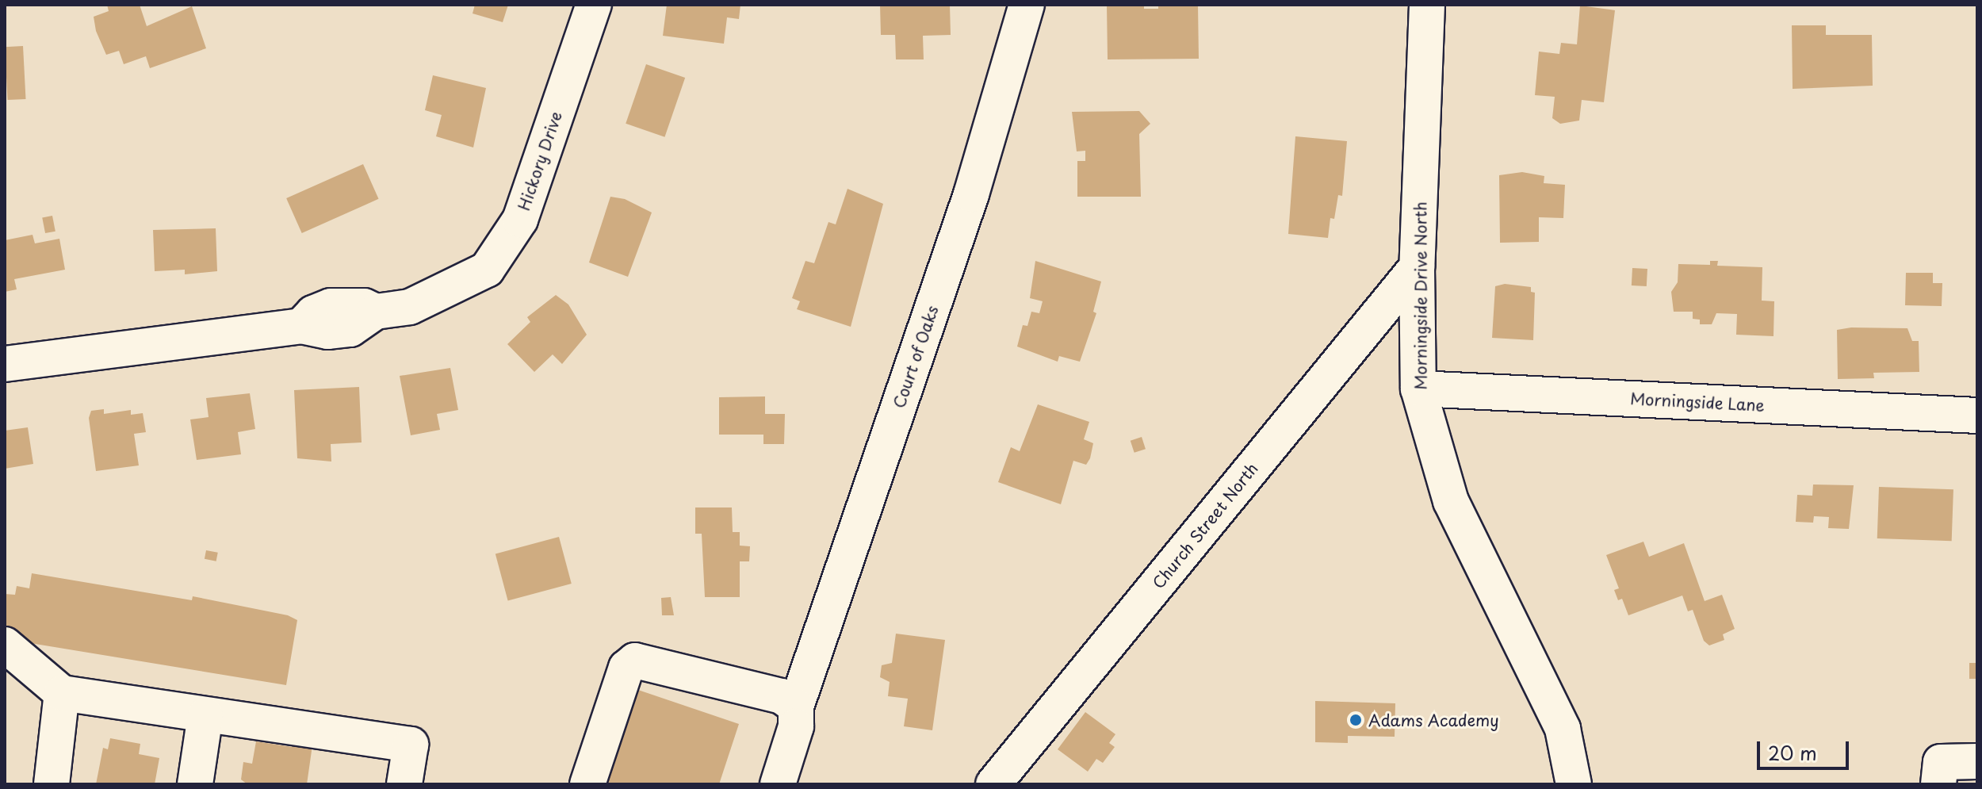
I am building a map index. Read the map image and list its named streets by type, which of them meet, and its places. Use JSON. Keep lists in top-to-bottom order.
{
  "streets": {
    "street": [
      "Hickory Drive",
      "Morningside Drive North",
      "Court of Oaks",
      "Morningside Lane",
      "Church Street North"
    ]
  },
  "crossings": [
    ["Morningside Drive North", "Morningside Lane"],
    ["Morningside Drive North", "Church Street North"]
  ],
  "places": ["Adams Academy"],
  "scale_bar": "20 m"
}
